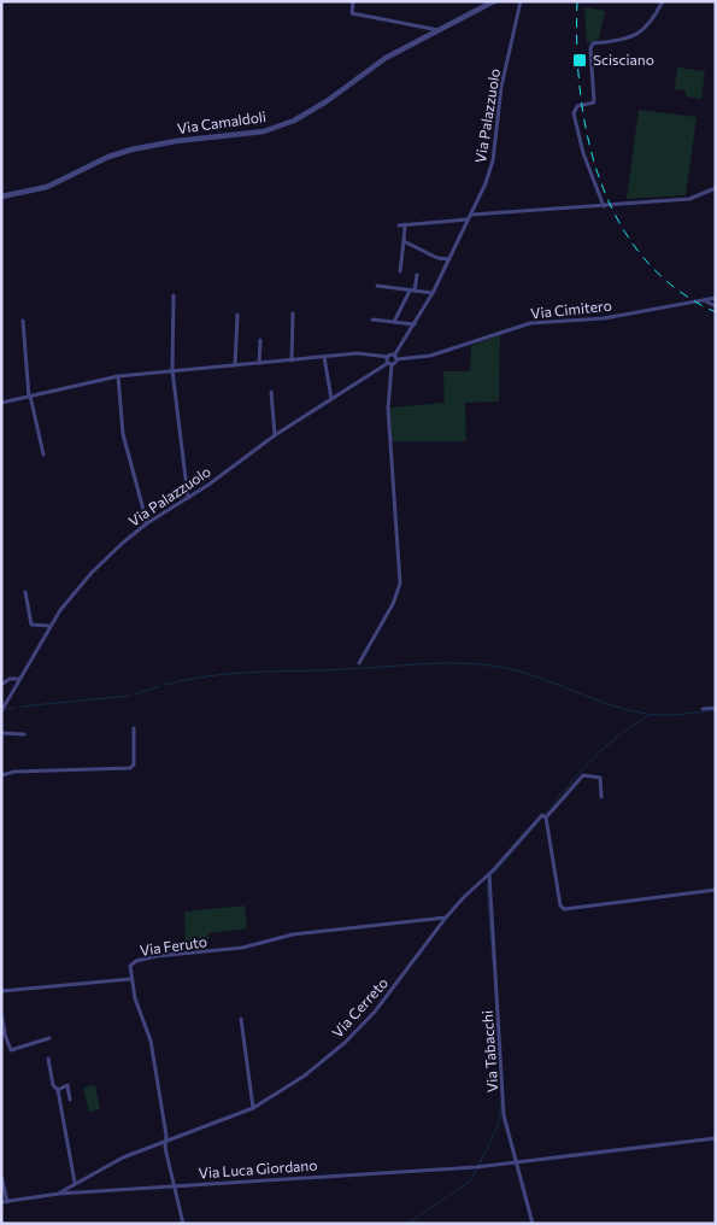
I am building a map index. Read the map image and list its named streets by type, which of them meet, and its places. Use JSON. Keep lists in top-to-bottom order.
{
  "streets": {
    "street": [
      "Via Palazzuolo",
      "Via Camaldoli",
      "Via Cimitero",
      "Via Feruto",
      "Via Cerreto",
      "Via Tabacchi",
      "Via Luca Giordano"
    ]
  },
  "crossings": [
    ["Via Palazzuolo", "Via Cimitero"],
    ["Via Feruto", "Via Cerreto"],
    ["Via Feruto", "Via Luca Giordano"],
    ["Via Cerreto", "Via Tabacchi"],
    ["Via Cerreto", "Via Luca Giordano"],
    ["Via Tabacchi", "Via Luca Giordano"]
  ],
  "places": {
    "transit": ["Scisciano"]
  }
}
